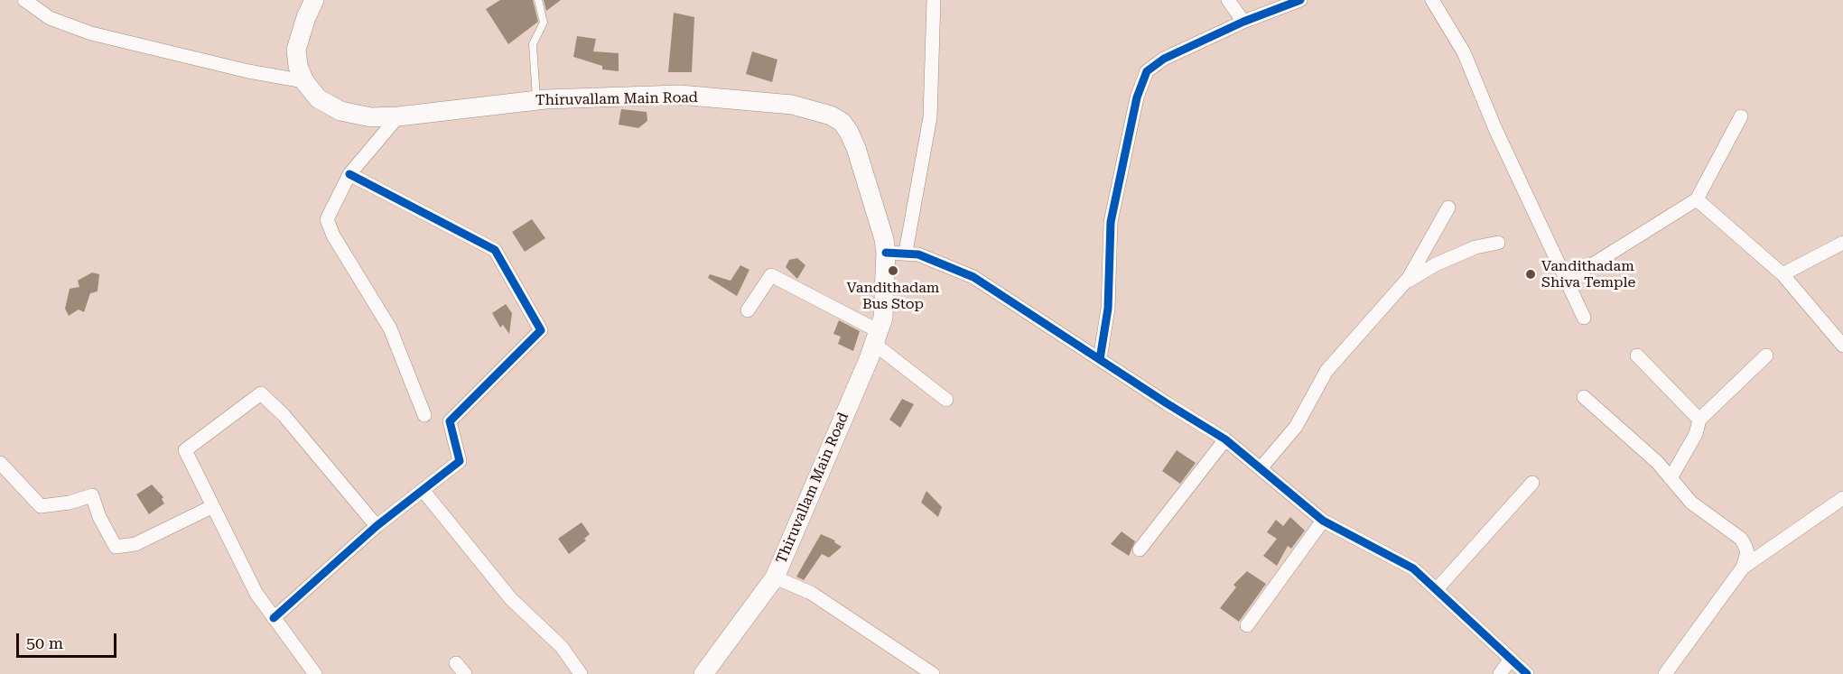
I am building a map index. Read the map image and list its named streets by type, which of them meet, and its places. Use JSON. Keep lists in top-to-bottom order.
{
  "streets": {
    "main road": ["Thiruvallam Main Road"]
  },
  "places": ["Vandithadam Bus Stop", "Vandithadam Shiva Temple"],
  "scale_bar": "50 m"
}
